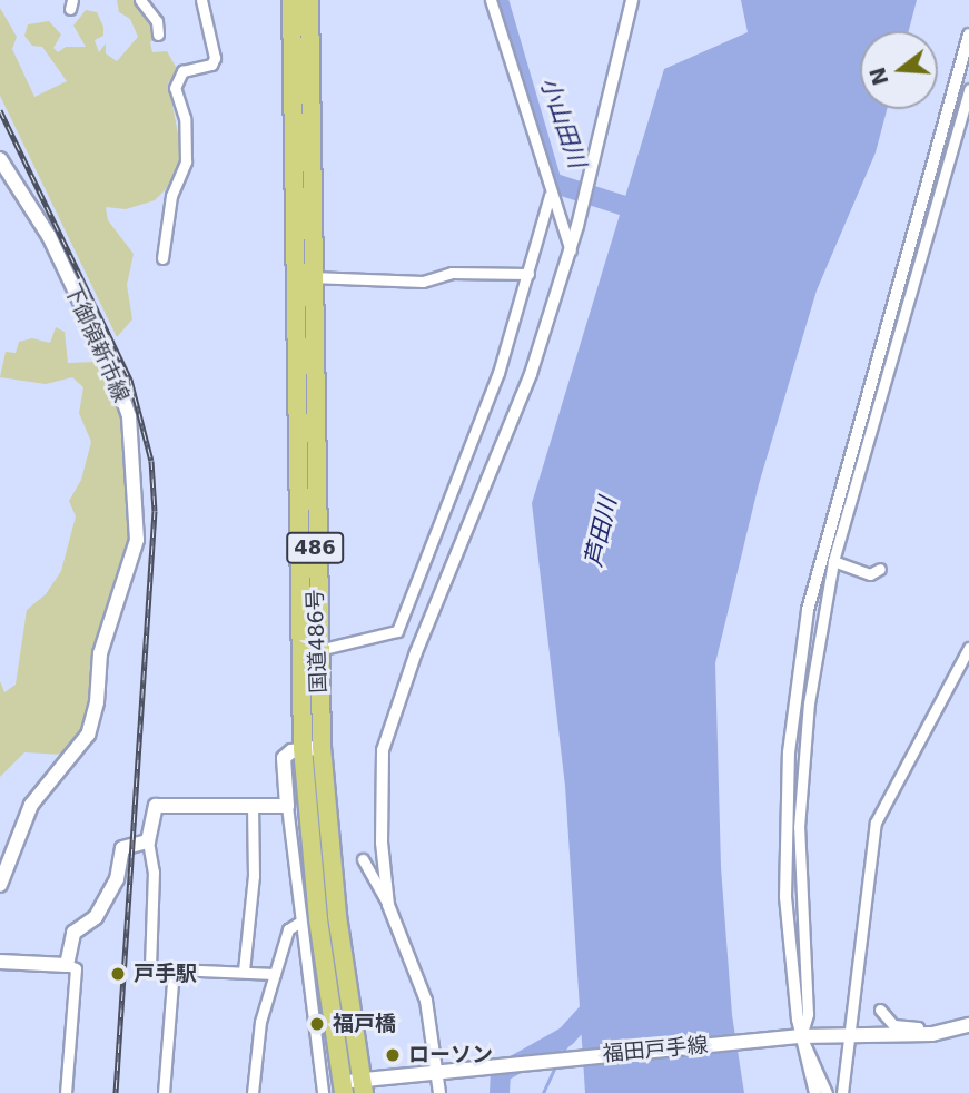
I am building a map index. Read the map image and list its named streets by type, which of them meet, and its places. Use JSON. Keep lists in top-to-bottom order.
{
  "streets": {
    "highway": ["486", "国道486号"],
    "main road": ["下御領新市線", "福田戸手線"]
  },
  "crossings": [
    ["国道486号", "福田戸手線"]
  ],
  "water": ["小山田川", "芦田川"],
  "places": ["戸手駅", "福戸橋", "ローソン"],
  "north": "left"
}
